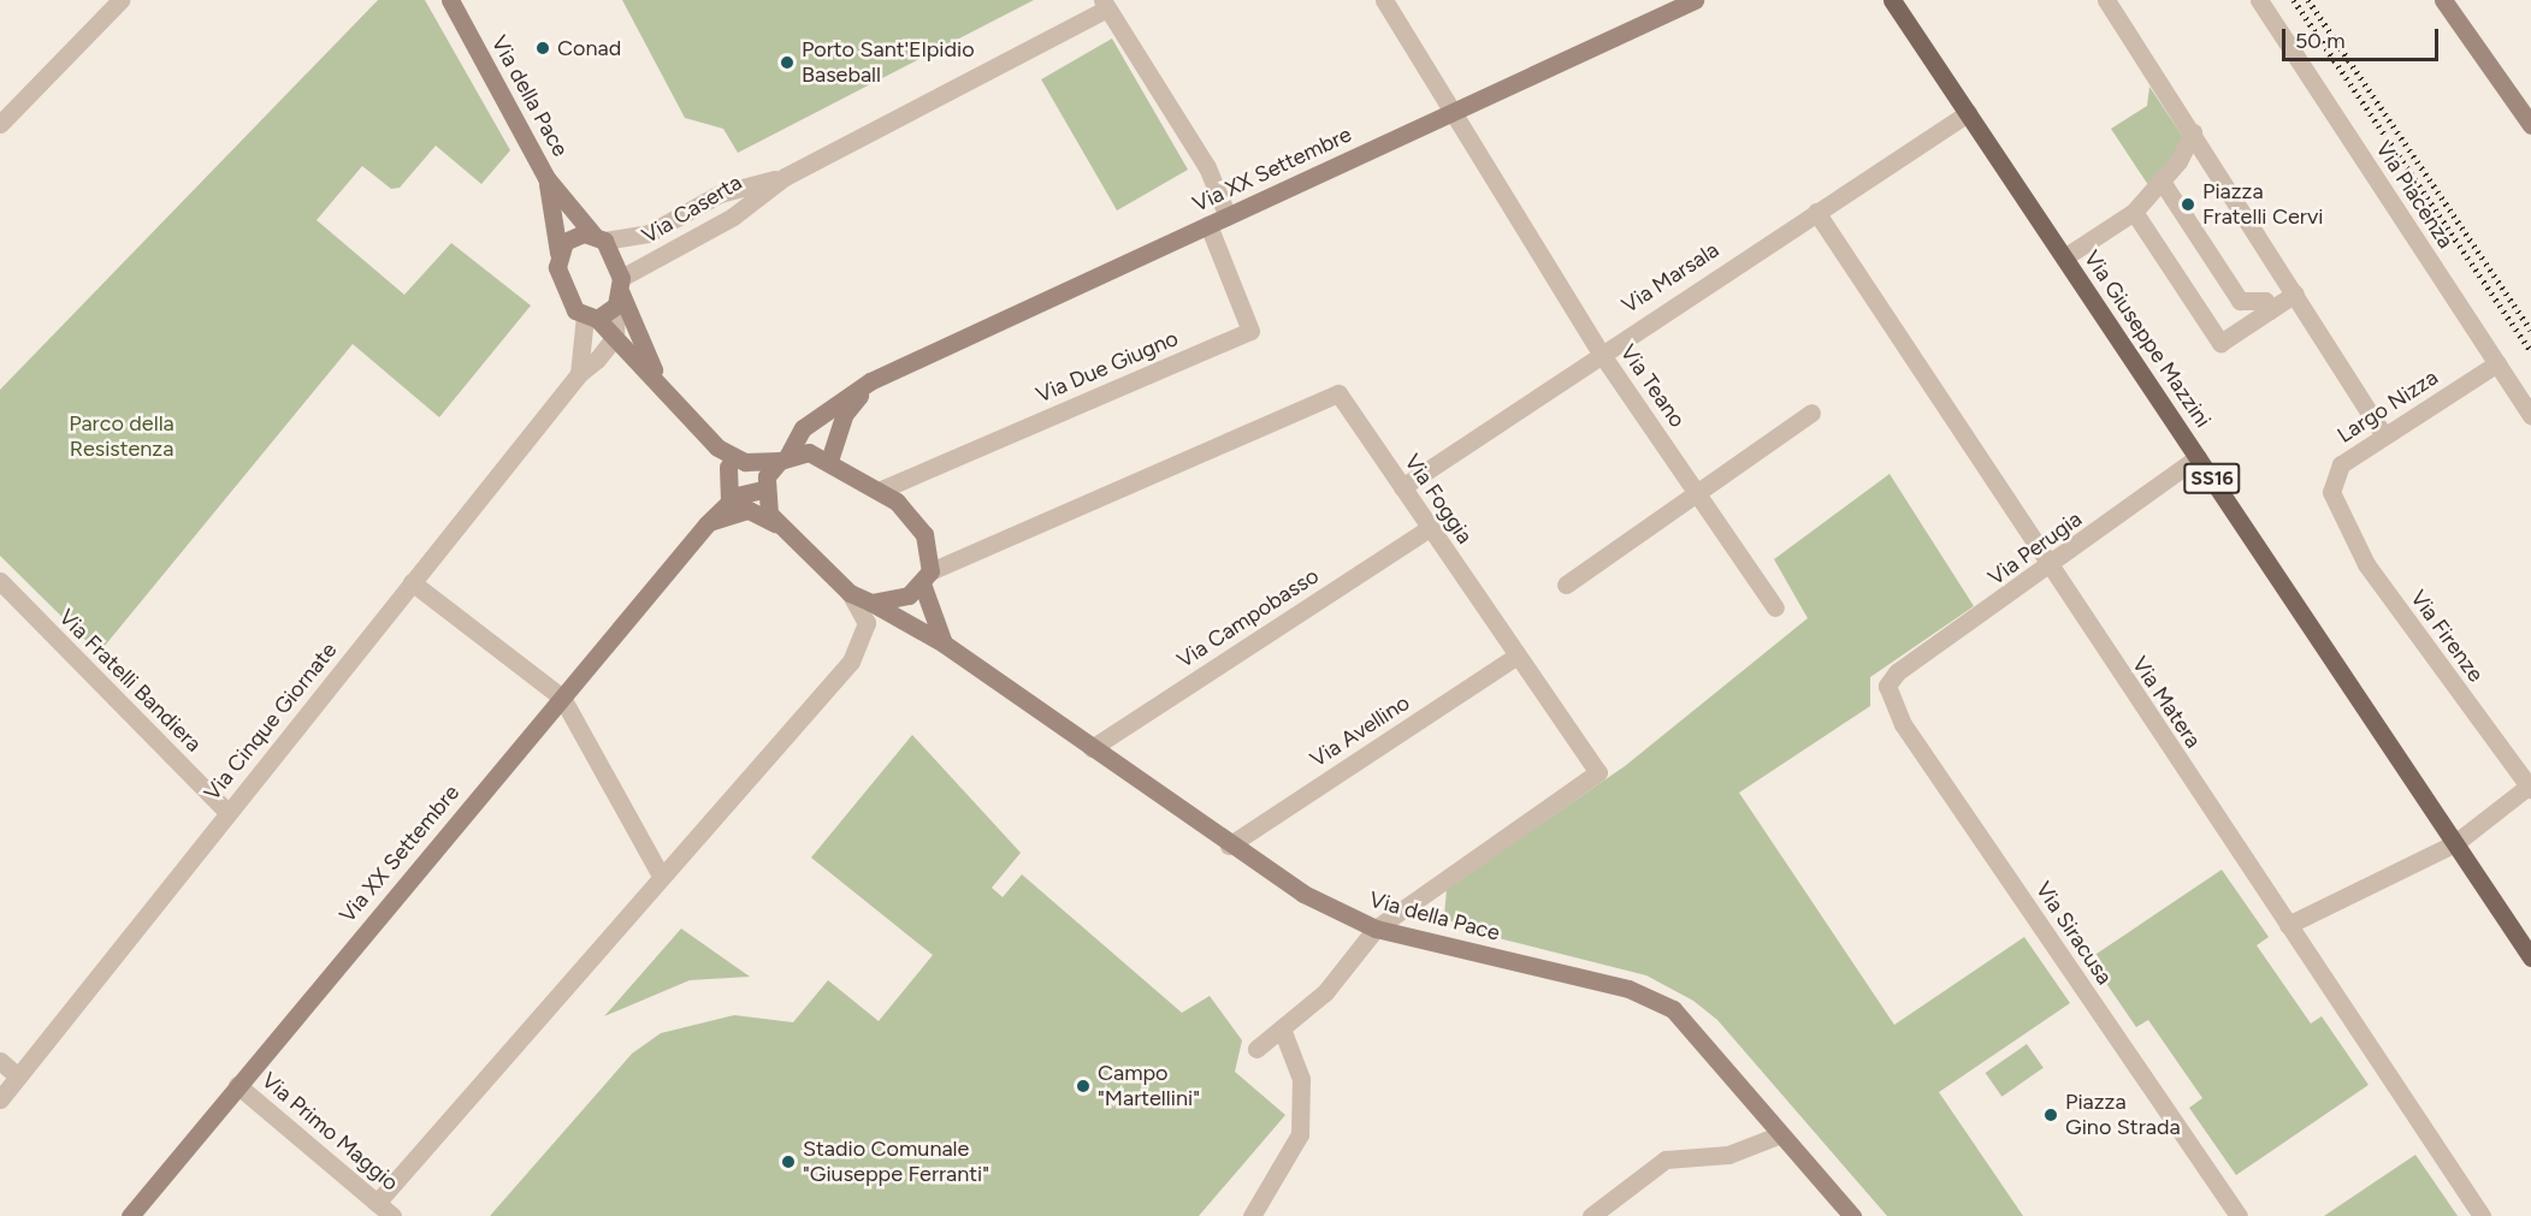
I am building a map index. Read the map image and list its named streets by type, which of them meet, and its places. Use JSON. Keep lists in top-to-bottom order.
{
  "streets": {
    "main road": [
      "Via della Pace",
      "Via XX Settembre",
      "Via Giuseppe Mazzini",
      "SS16"
    ],
    "street": [
      "Via Piacenza",
      "Via Caserta",
      "Via Marsala",
      "Via Due Giugno",
      "Via Teano",
      "Largo Nizza",
      "Via Foggia",
      "Via Perugia",
      "Via Campobasso",
      "Via Firenze",
      "Via Fratelli Bandiera",
      "Via Matera",
      "Via Cinque Giornate",
      "Via Avellino",
      "Via Siracusa",
      "Via Primo Maggio"
    ]
  },
  "crossings": [
    ["Via della Pace", "Via Caserta"],
    ["Via della Pace", "Via Foggia"],
    ["Via della Pace", "Via Campobasso"],
    ["Via della Pace", "Via Avellino"],
    ["Via XX Settembre", "Via Due Giugno"],
    ["Via XX Settembre", "Via Teano"],
    ["Via XX Settembre", "Via Primo Maggio"],
    ["Via Piacenza", "Largo Nizza"],
    ["Via Marsala", "Via Giuseppe Mazzini"],
    ["Via Marsala", "Via Teano"],
    ["Via Marsala", "Via Foggia"],
    ["Via Marsala", "Via Matera"],
    ["Via Giuseppe Mazzini", "Via Perugia"],
    ["Largo Nizza", "Via Firenze"],
    ["Via Foggia", "Via Campobasso"],
    ["Via Foggia", "Via Avellino"],
    ["Via Perugia", "Via Matera"],
    ["Via Perugia", "Via Siracusa"],
    ["Via Fratelli Bandiera", "Via Cinque Giornate"]
  ],
  "parks": ["Parco della Resistenza"],
  "places": [
    "Conad",
    "Porto Sant'Elpidio Baseball",
    "Piazza Fratelli Cervi",
    "Campo \"Martellini\"",
    "Piazza Gino Strada",
    "Stadio Comunale \"Giuseppe Ferranti\""
  ],
  "scale_bar": "50 m"
}
